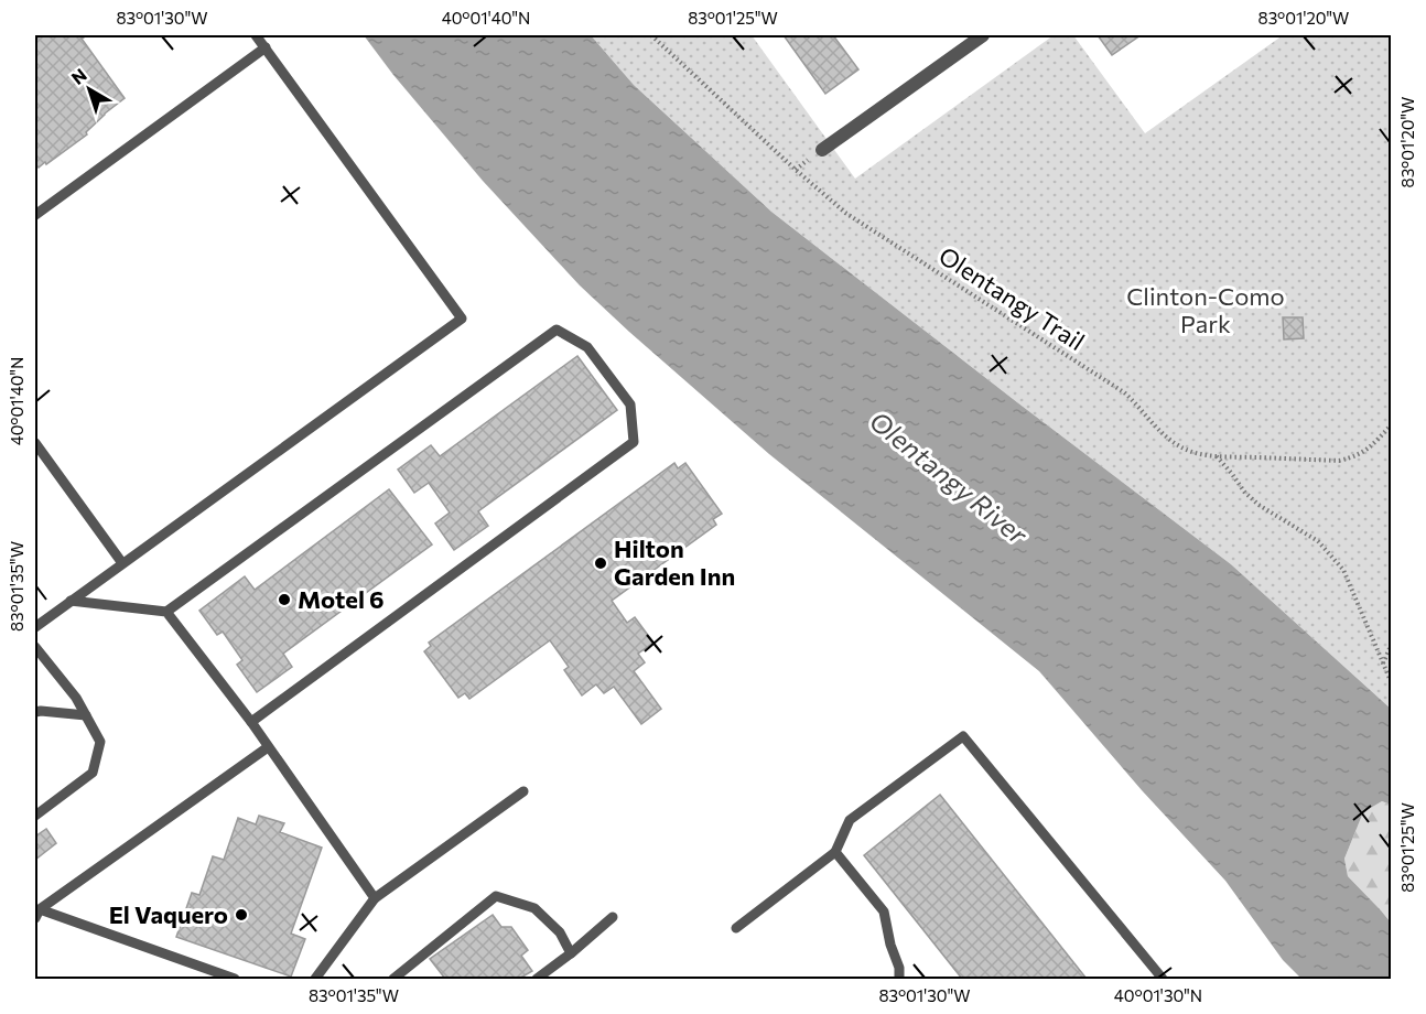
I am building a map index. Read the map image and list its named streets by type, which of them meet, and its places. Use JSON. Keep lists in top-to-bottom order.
{
  "streets": {
    "path": ["Olentangy Trail"]
  },
  "water": ["Olentangy River"],
  "parks": ["Clinton-Como Park"],
  "places": ["Hilton Garden Inn", "Motel 6", "El Vaquero"],
  "north": "top left",
  "coordinates": [
    "83°01'30\"W",
    "40°01'40\"N",
    "83°01'25\"W",
    "83°01'20\"W",
    "83°01'35\"W",
    "40°01'30\"N"
  ]
}
